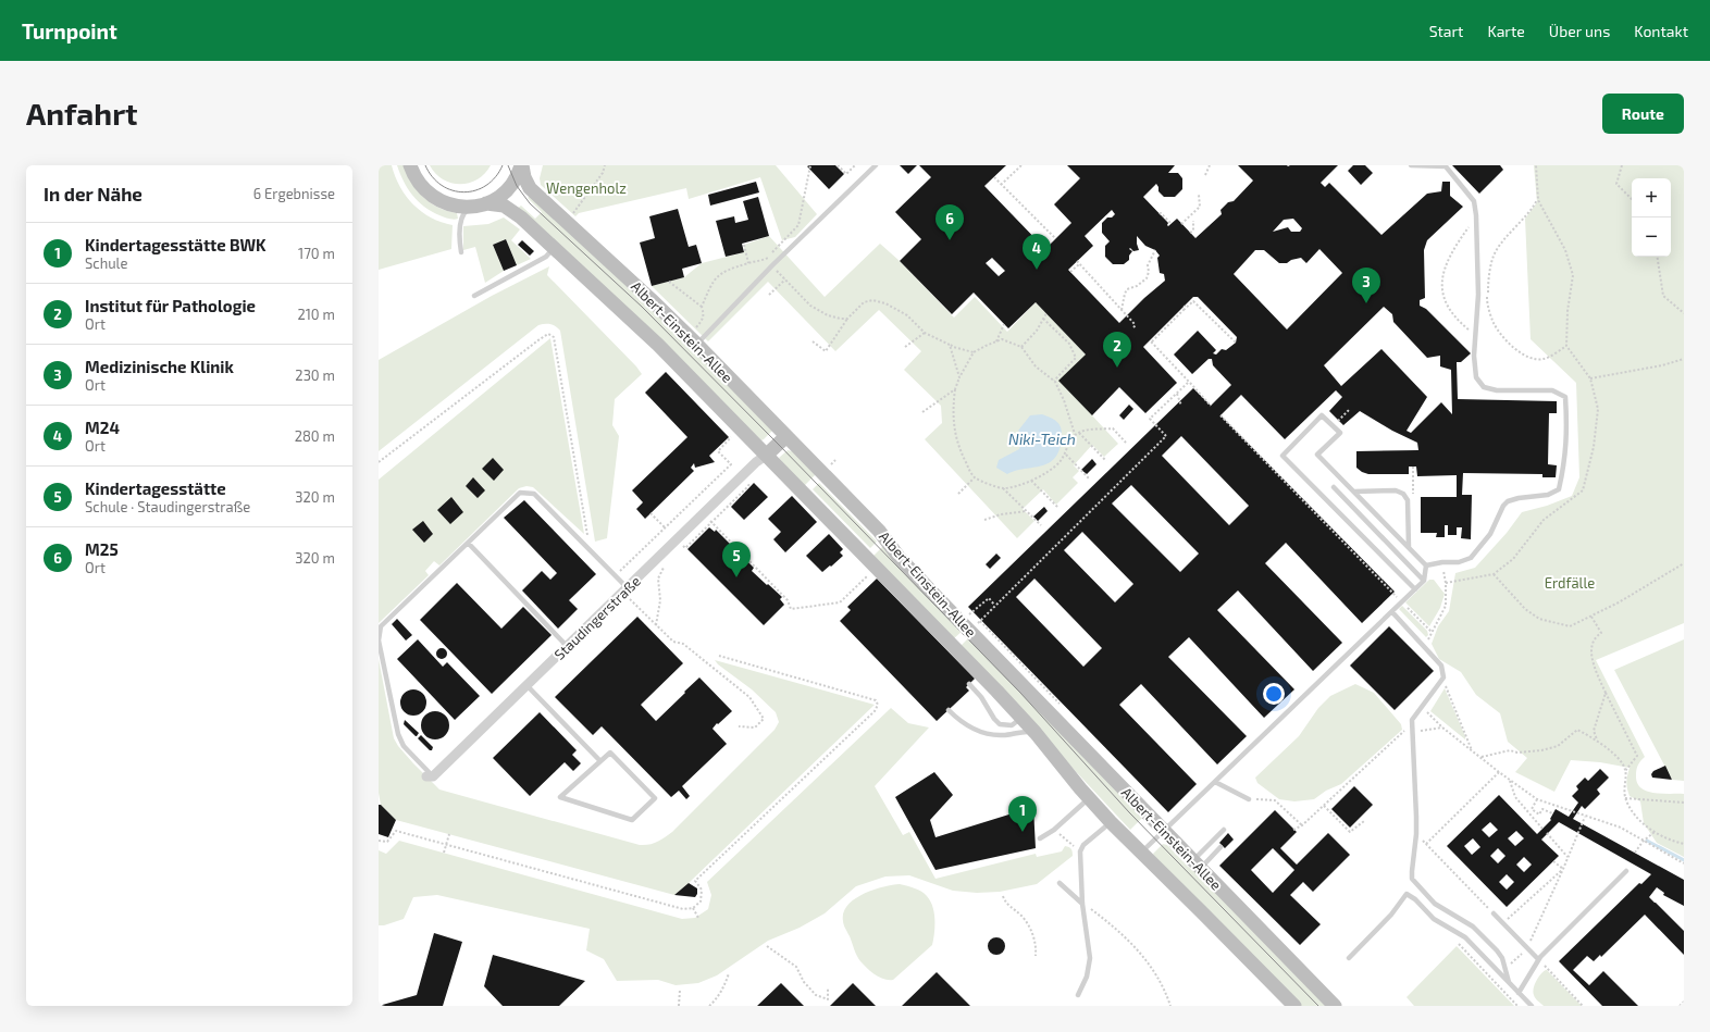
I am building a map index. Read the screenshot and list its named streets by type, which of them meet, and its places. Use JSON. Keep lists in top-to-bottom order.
{
  "streets": {
    "street": ["Albert-Einstein-Allee", "Staudingerstraße"]
  },
  "crossings": [
    ["Albert-Einstein-Allee", "Staudingerstraße"]
  ],
  "water": ["Niki-Teich"],
  "parks": ["Wengenholz", "Erdfälle"],
  "page": {
    "header": "Turnpoint",
    "nav": [
      "Start",
      "Karte",
      "Über uns",
      "Kontakt"
    ],
    "buttons": "Route",
    "title": "Anfahrt",
    "heading": ["In der Nähe", "6 Ergebnisse"],
    "map_buttons": ["+", "−"],
    "pins": [
      "6",
      "4",
      "3",
      "2",
      "5",
      "1"
    ],
    "list": [
      {
        "mark": "1",
        "name": "Kindertagesstätte BWK",
        "note": "Schule",
        "value": "170 m"
      },
      {
        "mark": "2",
        "name": "Institut für Pathologie",
        "note": "Ort",
        "value": "210 m"
      },
      {
        "mark": "3",
        "name": "Medizinische Klinik",
        "note": "Ort",
        "value": "230 m"
      },
      {
        "mark": "4",
        "name": "M24",
        "note": "Ort",
        "value": "280 m"
      },
      {
        "mark": "5",
        "name": "Kindertagesstätte",
        "note": "Schule · Staudingerstraße",
        "value": "320 m"
      },
      {
        "mark": "6",
        "name": "M25",
        "note": "Ort",
        "value": "320 m"
      }
    ]
  }
}
